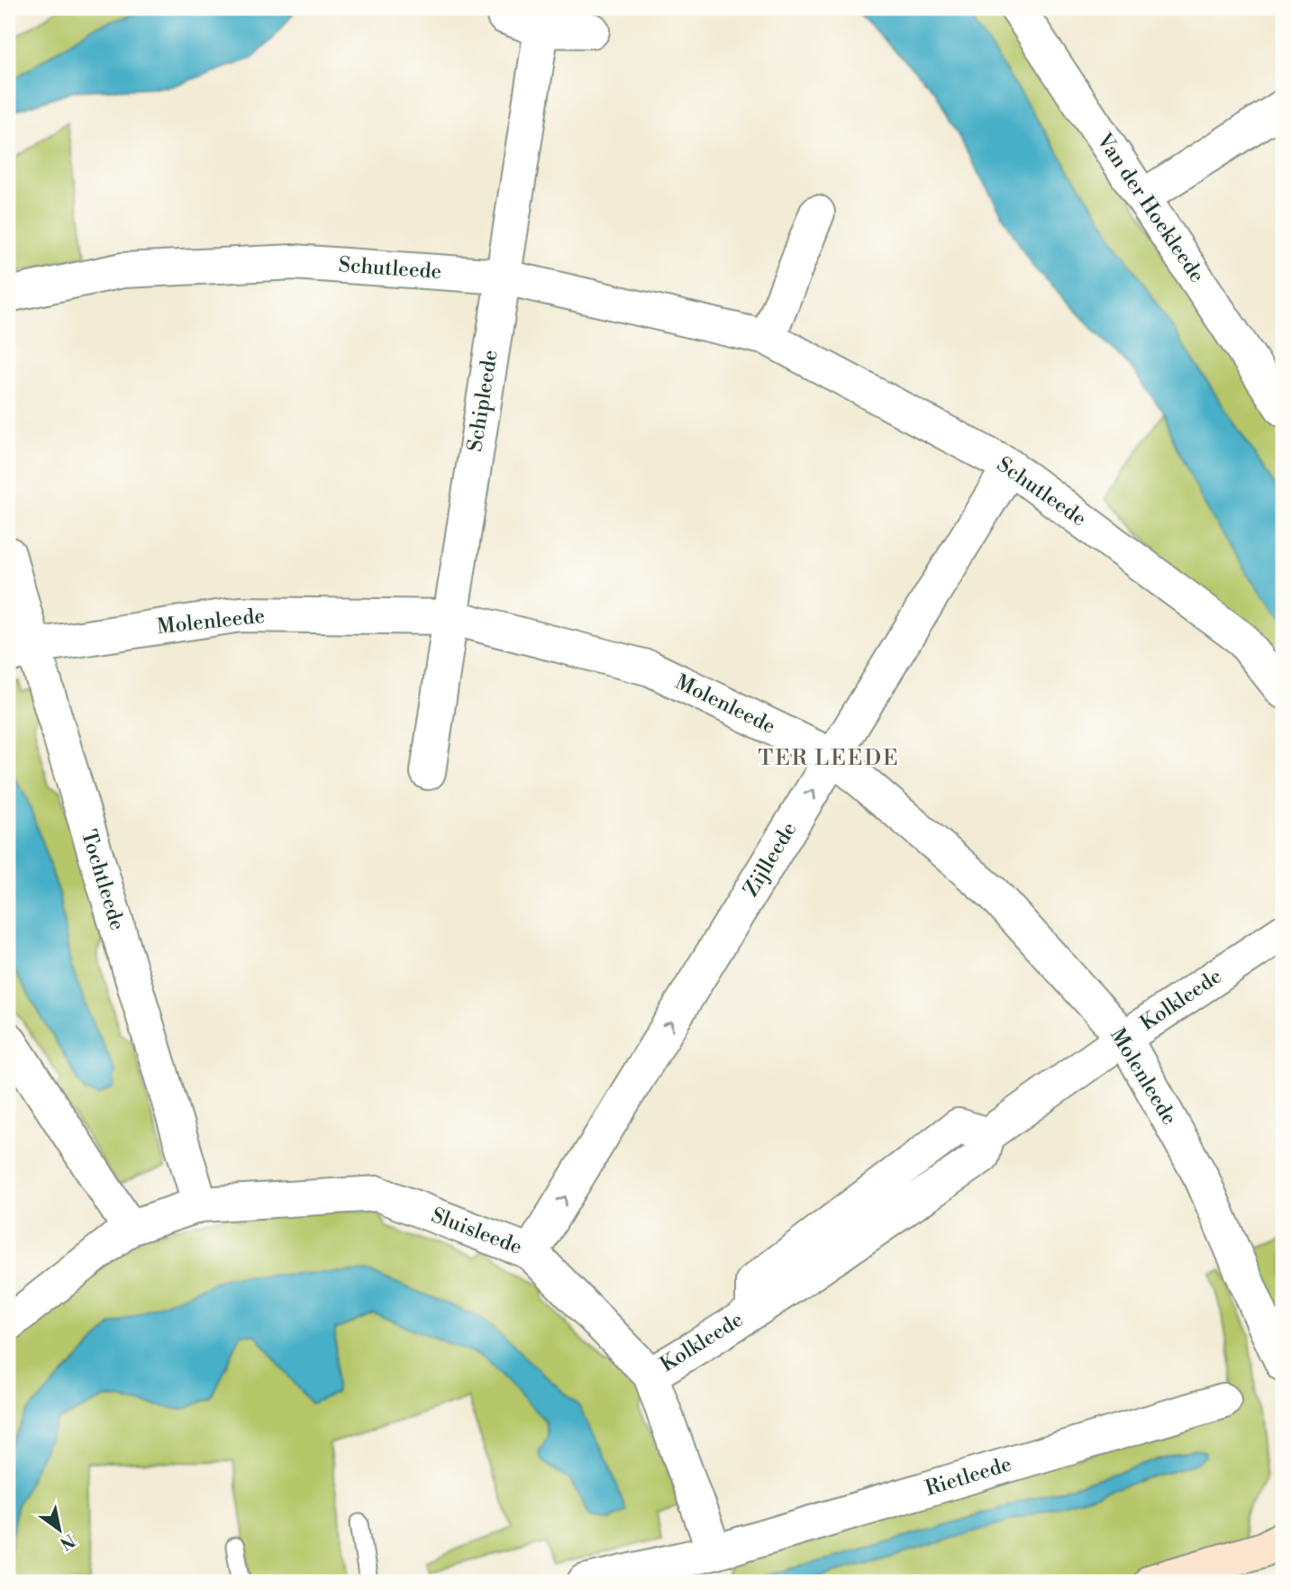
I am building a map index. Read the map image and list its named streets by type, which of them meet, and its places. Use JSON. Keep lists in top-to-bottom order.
{
  "streets": {
    "street": [
      "Van der Hoekleede",
      "Schutleede",
      "Schipleede",
      "Molenleede",
      "Zijlleede",
      "Tochtleede",
      "Kolkleede",
      "Sluisleede",
      "Rietleede"
    ]
  },
  "crossings": [
    ["Schutleede", "Schipleede"],
    ["Schutleede", "Zijlleede"],
    ["Schipleede", "Molenleede"],
    ["Molenleede", "Zijlleede"],
    ["Molenleede", "Tochtleede"],
    ["Molenleede", "Kolkleede"],
    ["Zijlleede", "Sluisleede"],
    ["Tochtleede", "Sluisleede"],
    ["Kolkleede", "Sluisleede"],
    ["Sluisleede", "Rietleede"]
  ],
  "one_way": ["Zijlleede"],
  "districts": ["TER LEEDE"],
  "north": "bottom right"
}
